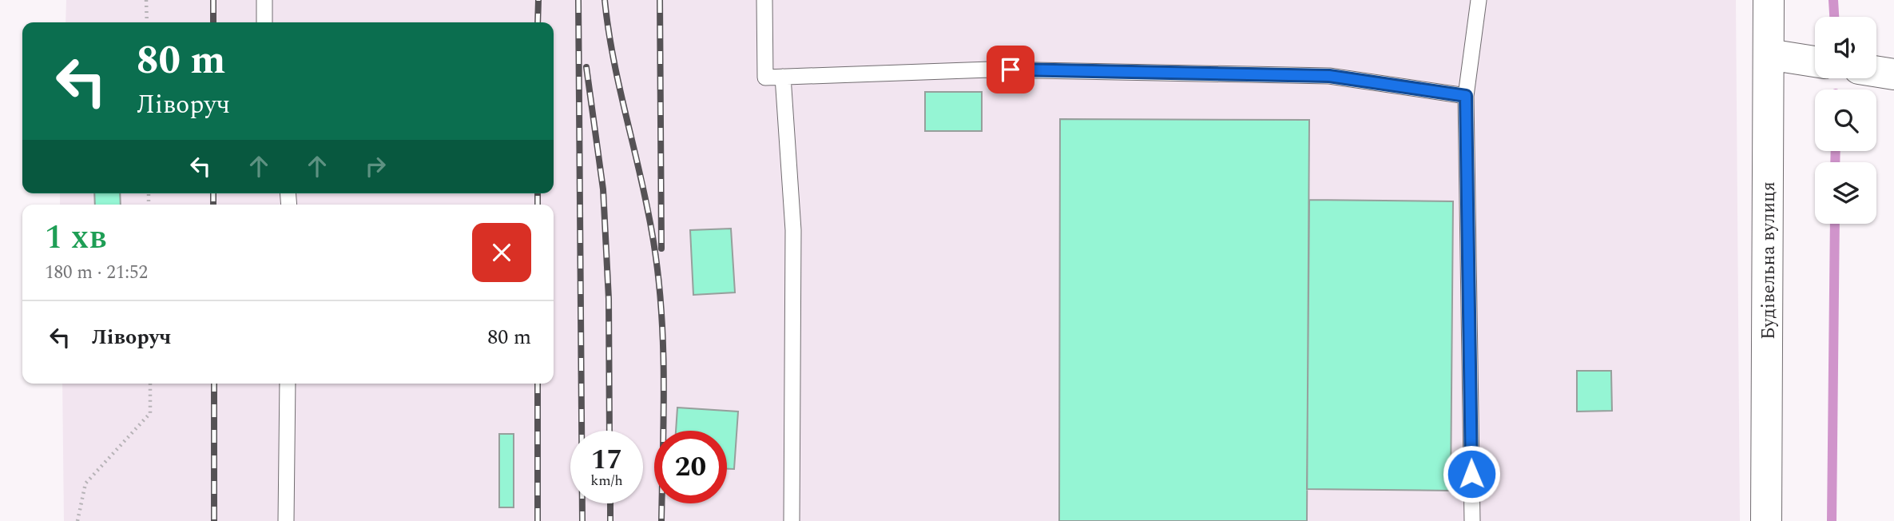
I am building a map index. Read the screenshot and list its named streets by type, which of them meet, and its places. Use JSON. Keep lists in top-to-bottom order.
{
  "streets": {
    "street": ["Будівельна вулиця"]
  },
  "page": {
    "turn": ["80 m", "Ліворуч"],
    "heading": ["1 хв", "180 m · 21:52"],
    "list": [
      {
        "name": "Ліворуч",
        "value": "80 m"
      }
    ],
    "speed": "17 km/h",
    "limit": "20"
  }
}
